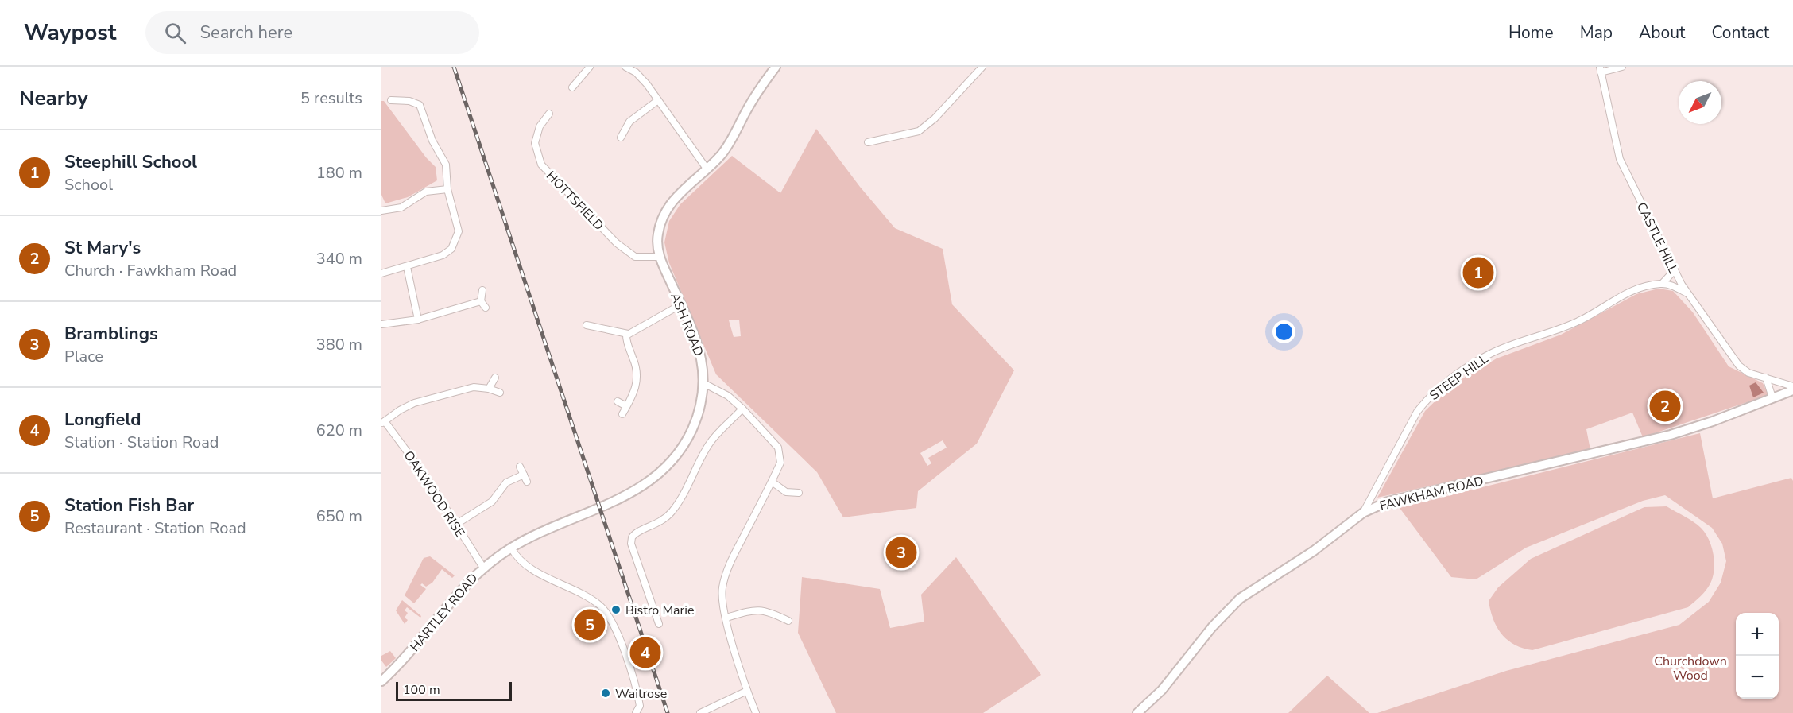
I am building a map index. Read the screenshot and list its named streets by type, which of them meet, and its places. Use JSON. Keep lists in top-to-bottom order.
{
  "streets": {
    "street": [
      "HOTTSFIELD",
      "CASTLE HILL",
      "ASH ROAD",
      "STEEP HILL",
      "FAWKHAM ROAD",
      "OAKWOOD RISE",
      "HARTLEY ROAD"
    ]
  },
  "crossings": [
    ["HOTTSFIELD", "ASH ROAD"],
    ["ASH ROAD", "HARTLEY ROAD"],
    ["STEEP HILL", "FAWKHAM ROAD"],
    ["OAKWOOD RISE", "HARTLEY ROAD"]
  ],
  "parks": ["Churchdown Wood"],
  "places": ["Bistro Marie", "Waitrose"],
  "scale_bar": "100 m",
  "north": "bottom left",
  "page": {
    "header": "Waypost",
    "search": "Search here",
    "nav": [
      "Home",
      "Map",
      "About",
      "Contact"
    ],
    "heading": ["Nearby", "5 results"],
    "list": [
      {
        "mark": "1",
        "name": "Steephill School",
        "note": "School",
        "value": "180 m"
      },
      {
        "mark": "2",
        "name": "St Mary's",
        "note": "Church · Fawkham Road",
        "value": "340 m"
      },
      {
        "mark": "3",
        "name": "Bramblings",
        "note": "Place",
        "value": "380 m"
      },
      {
        "mark": "4",
        "name": "Longfield",
        "note": "Station · Station Road",
        "value": "620 m"
      },
      {
        "mark": "5",
        "name": "Station Fish Bar",
        "note": "Restaurant · Station Road",
        "value": "650 m"
      }
    ],
    "pins": [
      "1",
      "2",
      "3",
      "5",
      "4"
    ],
    "map_buttons": ["+", "−"],
    "scale": "100 m"
  }
}
